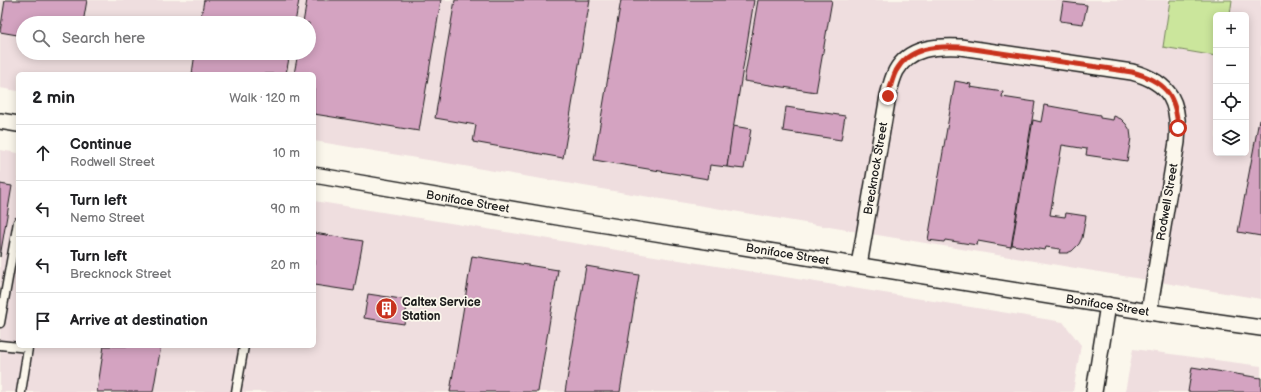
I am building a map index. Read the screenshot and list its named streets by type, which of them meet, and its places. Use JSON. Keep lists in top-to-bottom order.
{
  "streets": {
    "street": ["Brecknock Street", "Boniface Street", "Rodwell Street"]
  },
  "crossings": [
    ["Brecknock Street", "Boniface Street"],
    ["Brecknock Street", "Rodwell Street"],
    ["Boniface Street", "Rodwell Street"]
  ],
  "places": {
    "building": ["Caltex Service Station"]
  },
  "page": {
    "map_buttons": ["+", "−"],
    "search": "Search here",
    "heading": ["2 min", "Walk · 120 m"],
    "list": [
      ["Continue", "Rodwell Street", "10 m"],
      ["Turn left", "Nemo Street", "90 m"],
      ["Turn left", "Brecknock Street", "20 m"],
      "Arrive at destination"
    ]
  }
}
